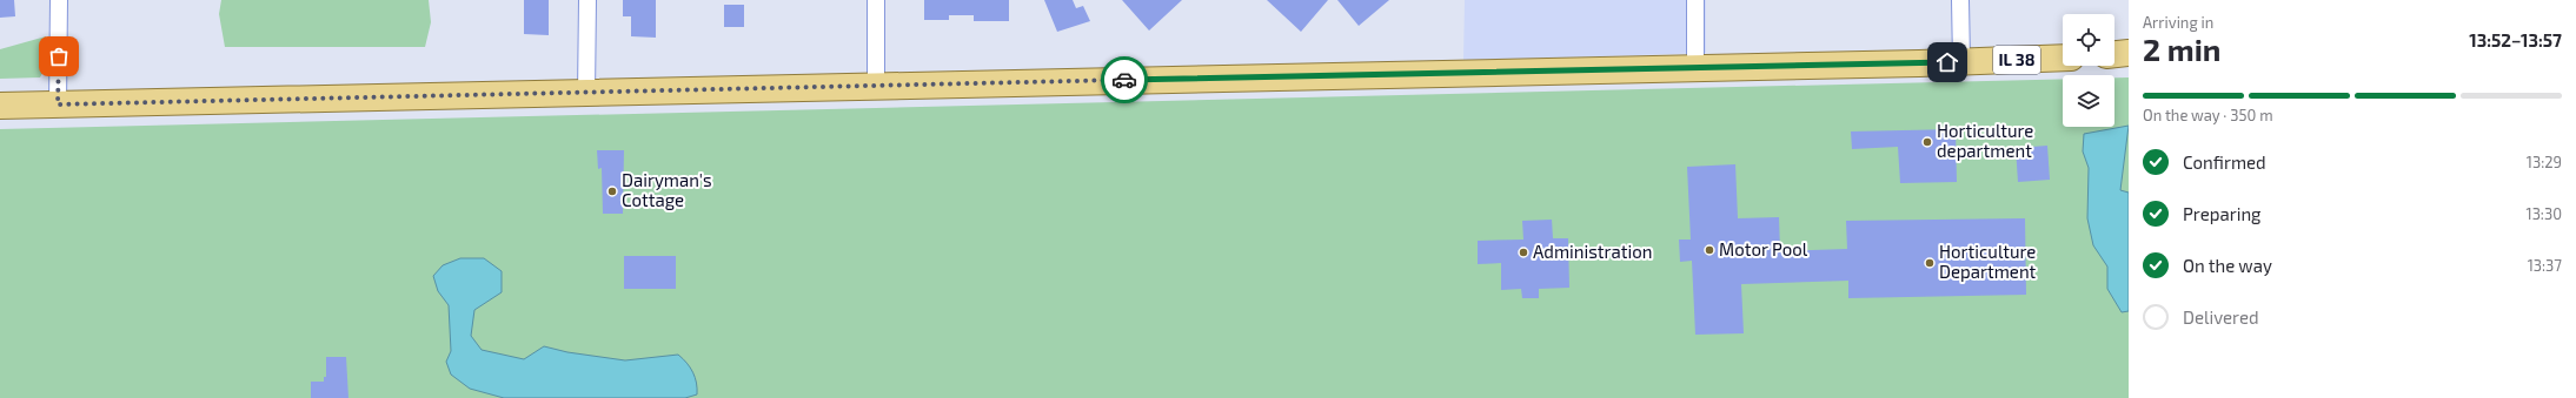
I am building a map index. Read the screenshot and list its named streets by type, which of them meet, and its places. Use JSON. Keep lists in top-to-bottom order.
{
  "streets": {
    "main road": ["IL 38"]
  },
  "places": [
    "Horticulture department",
    "Dairyman's Cottage",
    "Motor Pool",
    "Administration",
    "Horticulture Department"
  ],
  "page": {
    "heading": ["2 min", "Arriving in", "13:52–13:57"],
    "bar": "On the way · 350 m",
    "list": [
      ["Confirmed", "13:29"],
      ["Preparing", "13:30"],
      ["On the way", "13:37"],
      "Delivered"
    ]
  }
}
